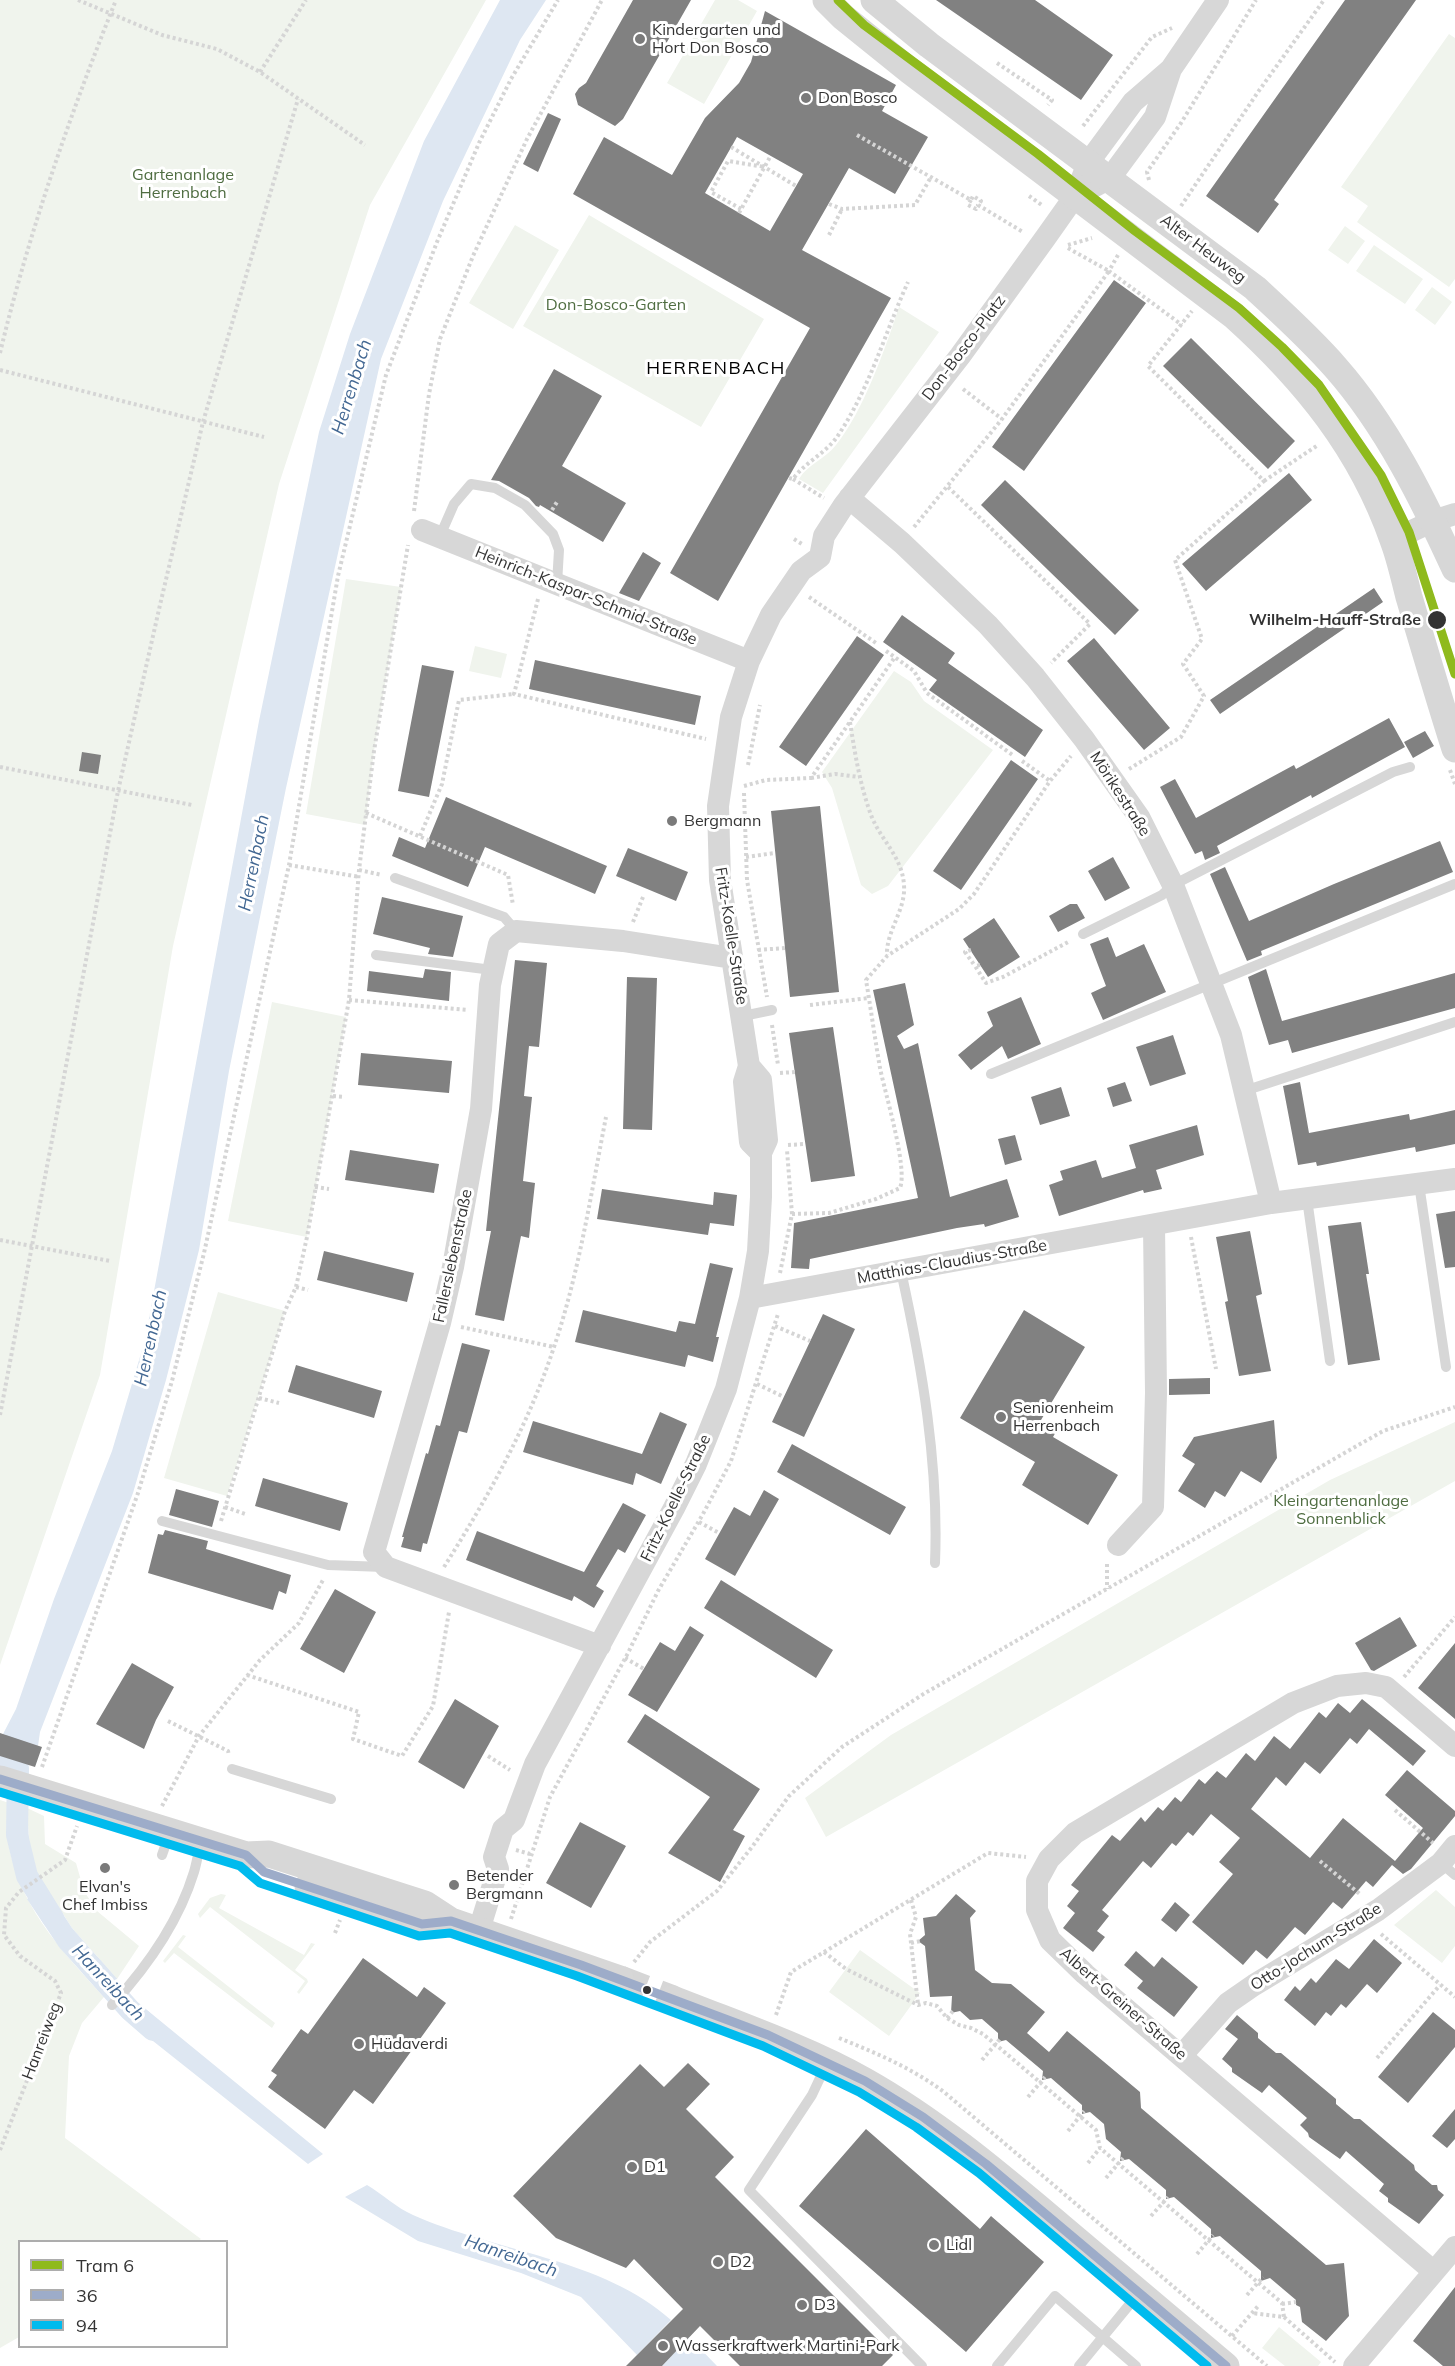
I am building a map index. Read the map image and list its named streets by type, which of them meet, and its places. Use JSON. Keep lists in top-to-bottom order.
{
  "streets": {
    "street": [
      "Alter Heuweg",
      "Don-Bosco-Platz",
      "Heinrich-Kaspar-Schmid-Straße",
      "Mörikestraße",
      "Fritz-Koelle-Straße",
      "Fallerslebenstraße",
      "Matthias-Claudius-Straße",
      "Otto-Jochum-Straße",
      "Albert-Greiner-Straße"
    ],
    "path": ["Hanreiweg"]
  },
  "crossings": [
    ["Don-Bosco-Platz", "Mörikestraße"],
    ["Don-Bosco-Platz", "Fritz-Koelle-Straße"],
    ["Heinrich-Kaspar-Schmid-Straße", "Fritz-Koelle-Straße"],
    ["Mörikestraße", "Fritz-Koelle-Straße"],
    ["Mörikestraße", "Matthias-Claudius-Straße"],
    ["Fritz-Koelle-Straße", "Matthias-Claudius-Straße"],
    ["Otto-Jochum-Straße", "Albert-Greiner-Straße"]
  ],
  "districts": ["HERRENBACH"],
  "water": ["Herrenbach", "Hanreibach"],
  "parks": ["Gartenanlage Herrenbach", "Don-Bosco-Garten", "Kleingartenanlage Sonnenblick"],
  "places": [
    "Kindergarten und Hort Don Bosco",
    "Don Bosco",
    "Wilhelm-Hauff-Straße",
    "Bergmann",
    "Seniorenheim Herrenbach",
    "Elvan's Chef Imbiss",
    "Betender Bergmann",
    "Hüdaverdi",
    "D1",
    "Lidl",
    "D2",
    "D3",
    "Wasserkraftwerk Martini-Park"
  ],
  "lines": ["tram line 6", "transit line 36", "transit line 94"],
  "legend": ["Tram 6", "36", "94"]
}
